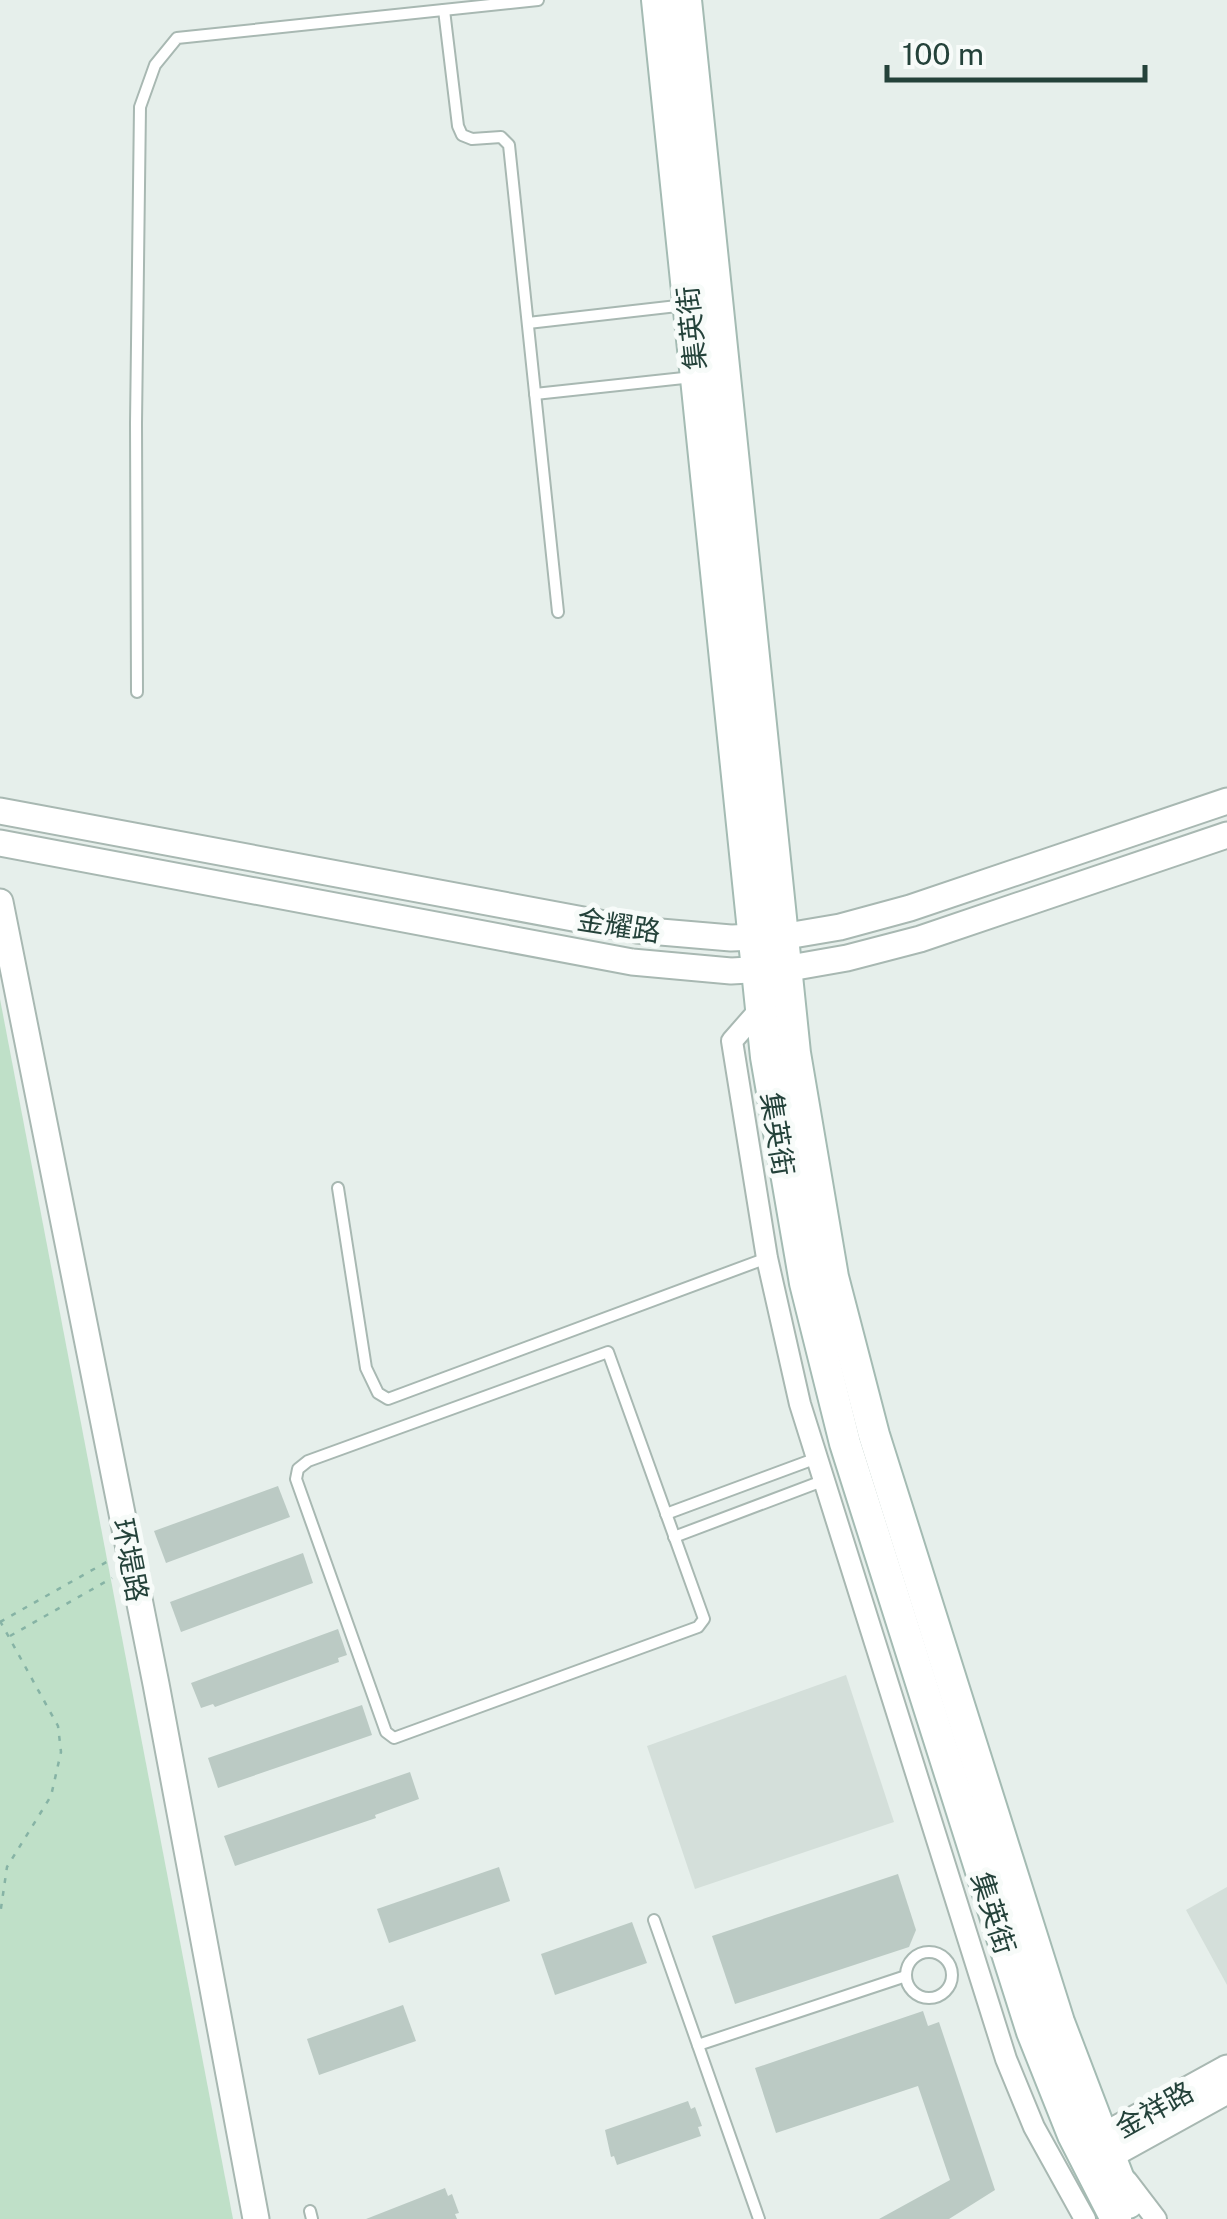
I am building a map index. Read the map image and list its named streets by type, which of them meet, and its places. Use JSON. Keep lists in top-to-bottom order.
{
  "streets": {
    "main road": ["集英街"],
    "street": ["金耀路", "环堤路", "金祥路"]
  },
  "crossings": [
    ["集英街", "金耀路"],
    ["集英街", "金祥路"]
  ],
  "scale_bar": "100 m"
}
